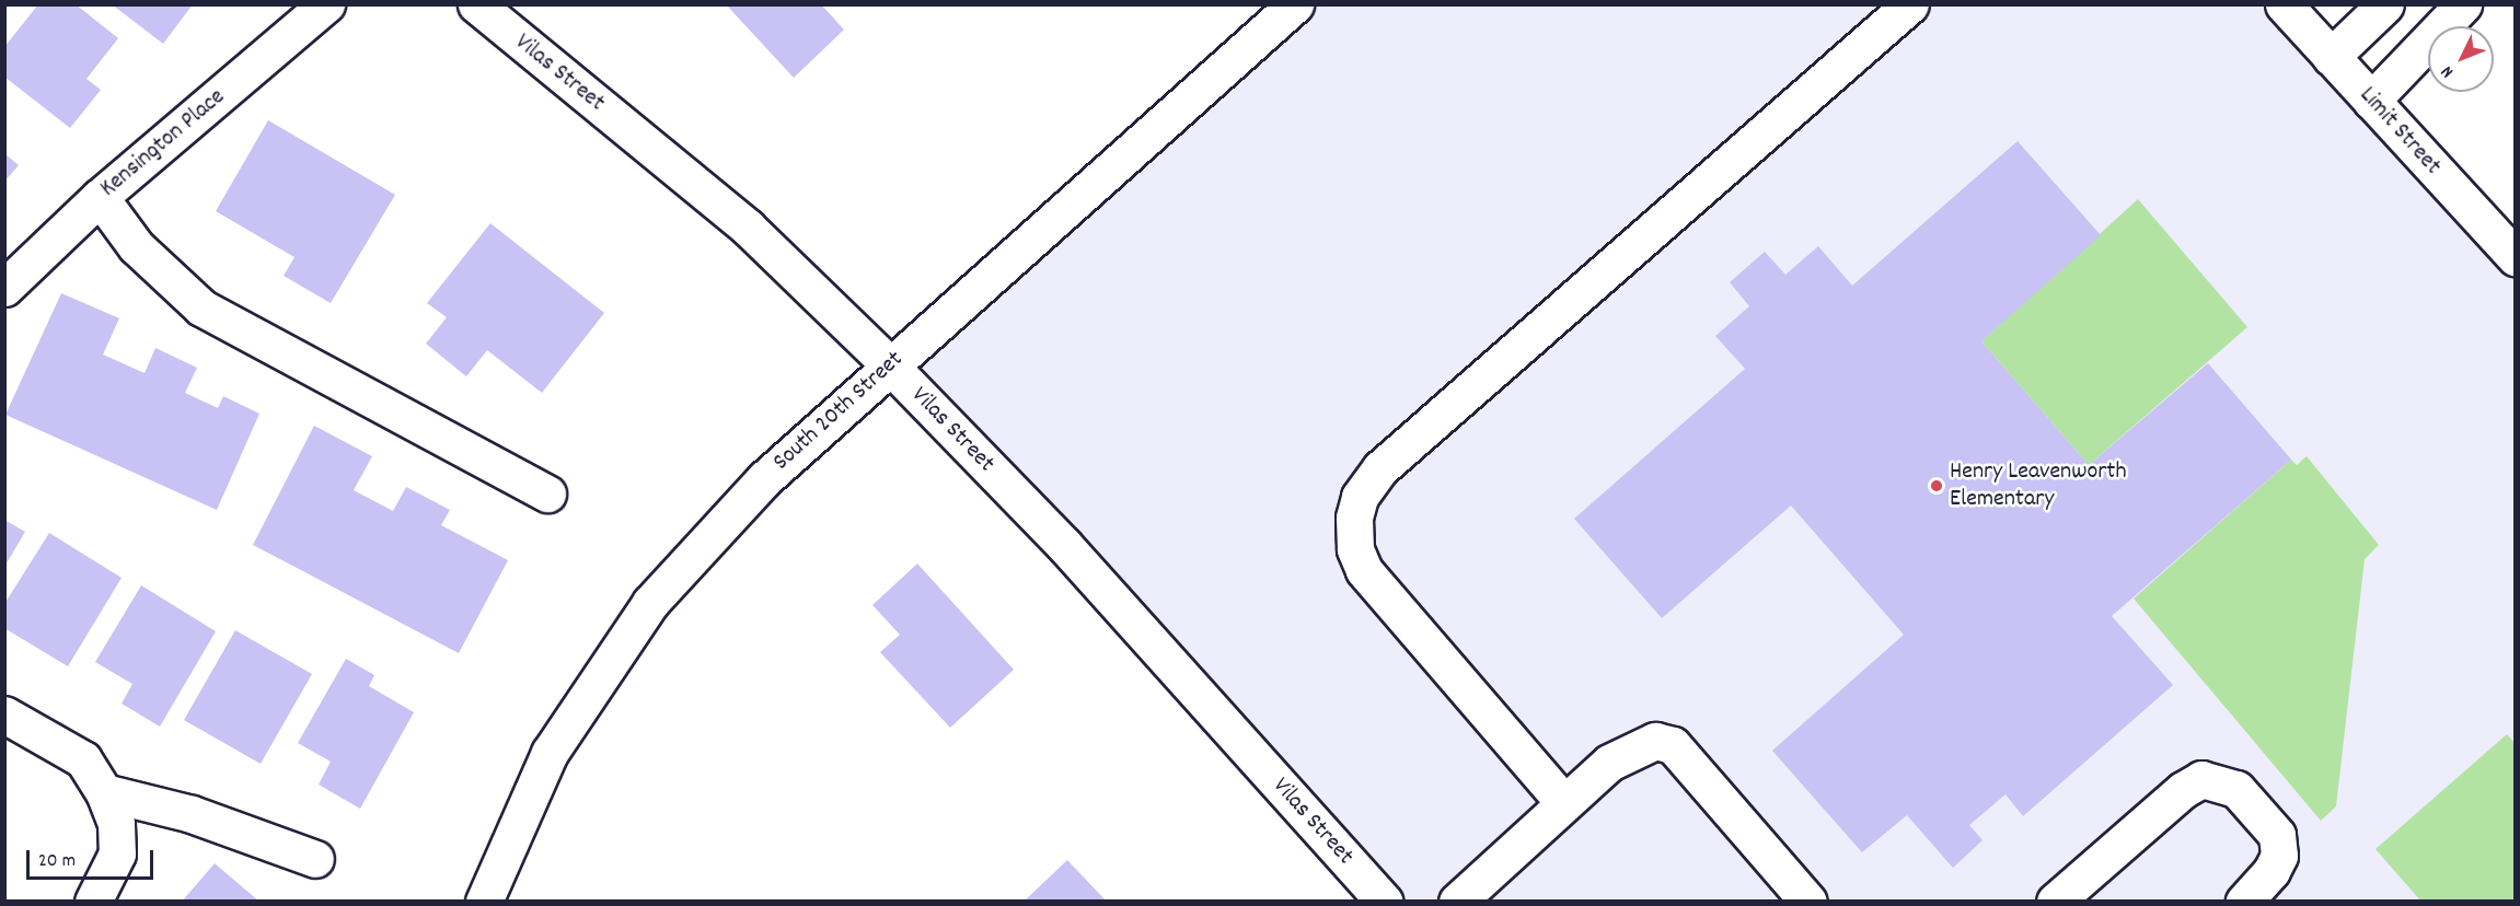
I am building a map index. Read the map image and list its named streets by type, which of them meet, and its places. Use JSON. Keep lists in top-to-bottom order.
{
  "streets": {
    "street": [
      "Vilas Street",
      "Limit Street",
      "Kensington Place",
      "South 20th Street"
    ]
  },
  "crossings": [
    ["Vilas Street", "South 20th Street"]
  ],
  "places": ["Henry Leavenworth Elementary"],
  "scale_bar": "20 m",
  "north": "bottom left"
}
